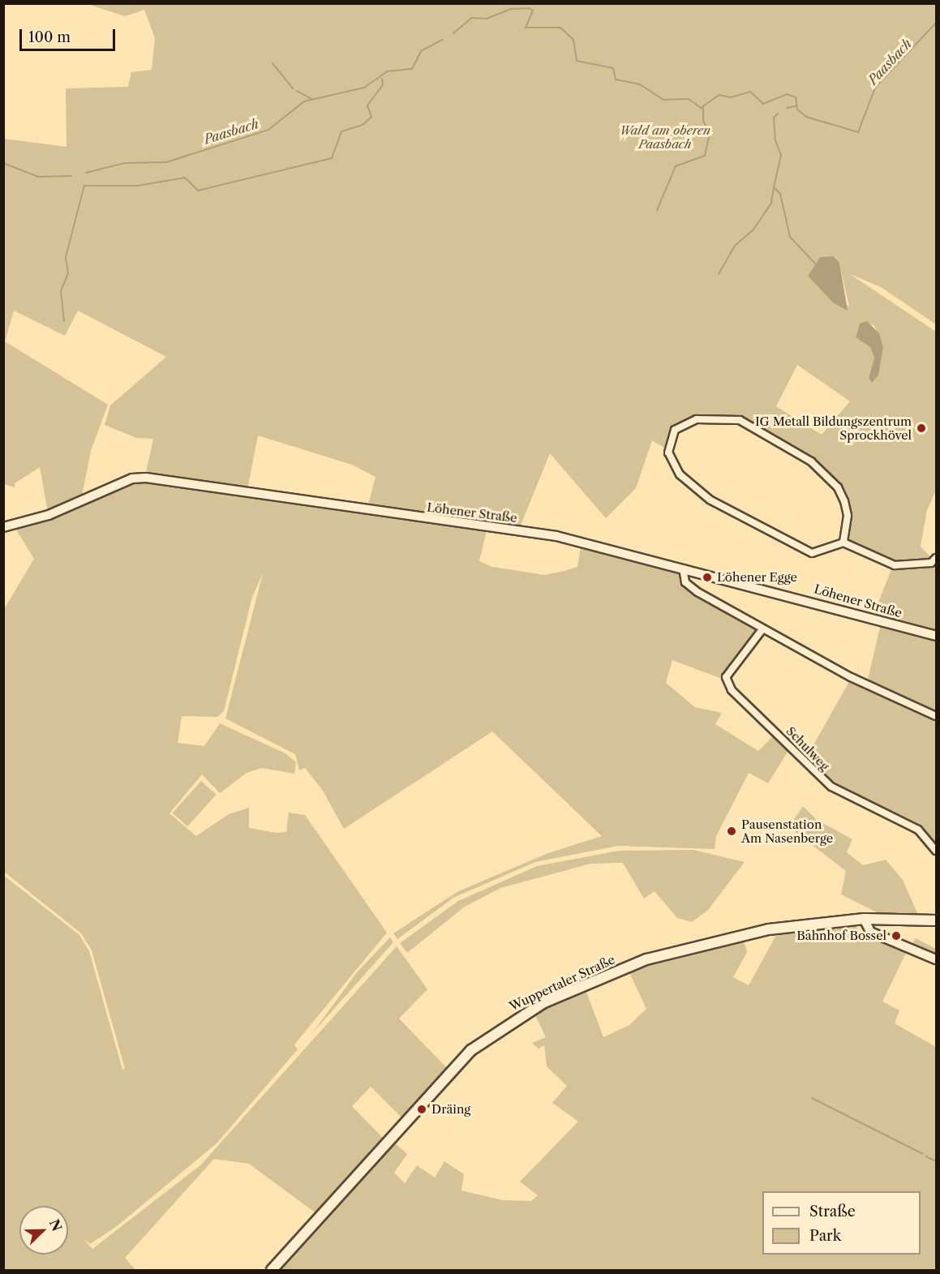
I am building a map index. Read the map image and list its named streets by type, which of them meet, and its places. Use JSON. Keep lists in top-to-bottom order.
{
  "streets": {
    "main road": ["Wuppertaler Straße"],
    "street": ["Löhener Straße", "Schulweg"]
  },
  "water": ["Paasbach"],
  "parks": ["Wald am oberen Paasbach"],
  "places": [
    "IG Metall Bildungszentrum Sprockhövel",
    "Löhener Egge",
    "Pausenstation Am Nasenberge",
    "Bahnhof Bossel",
    "Dräing"
  ],
  "legend": ["Straße", "Park"],
  "scale_bar": "100 m",
  "north": "top right"
}
